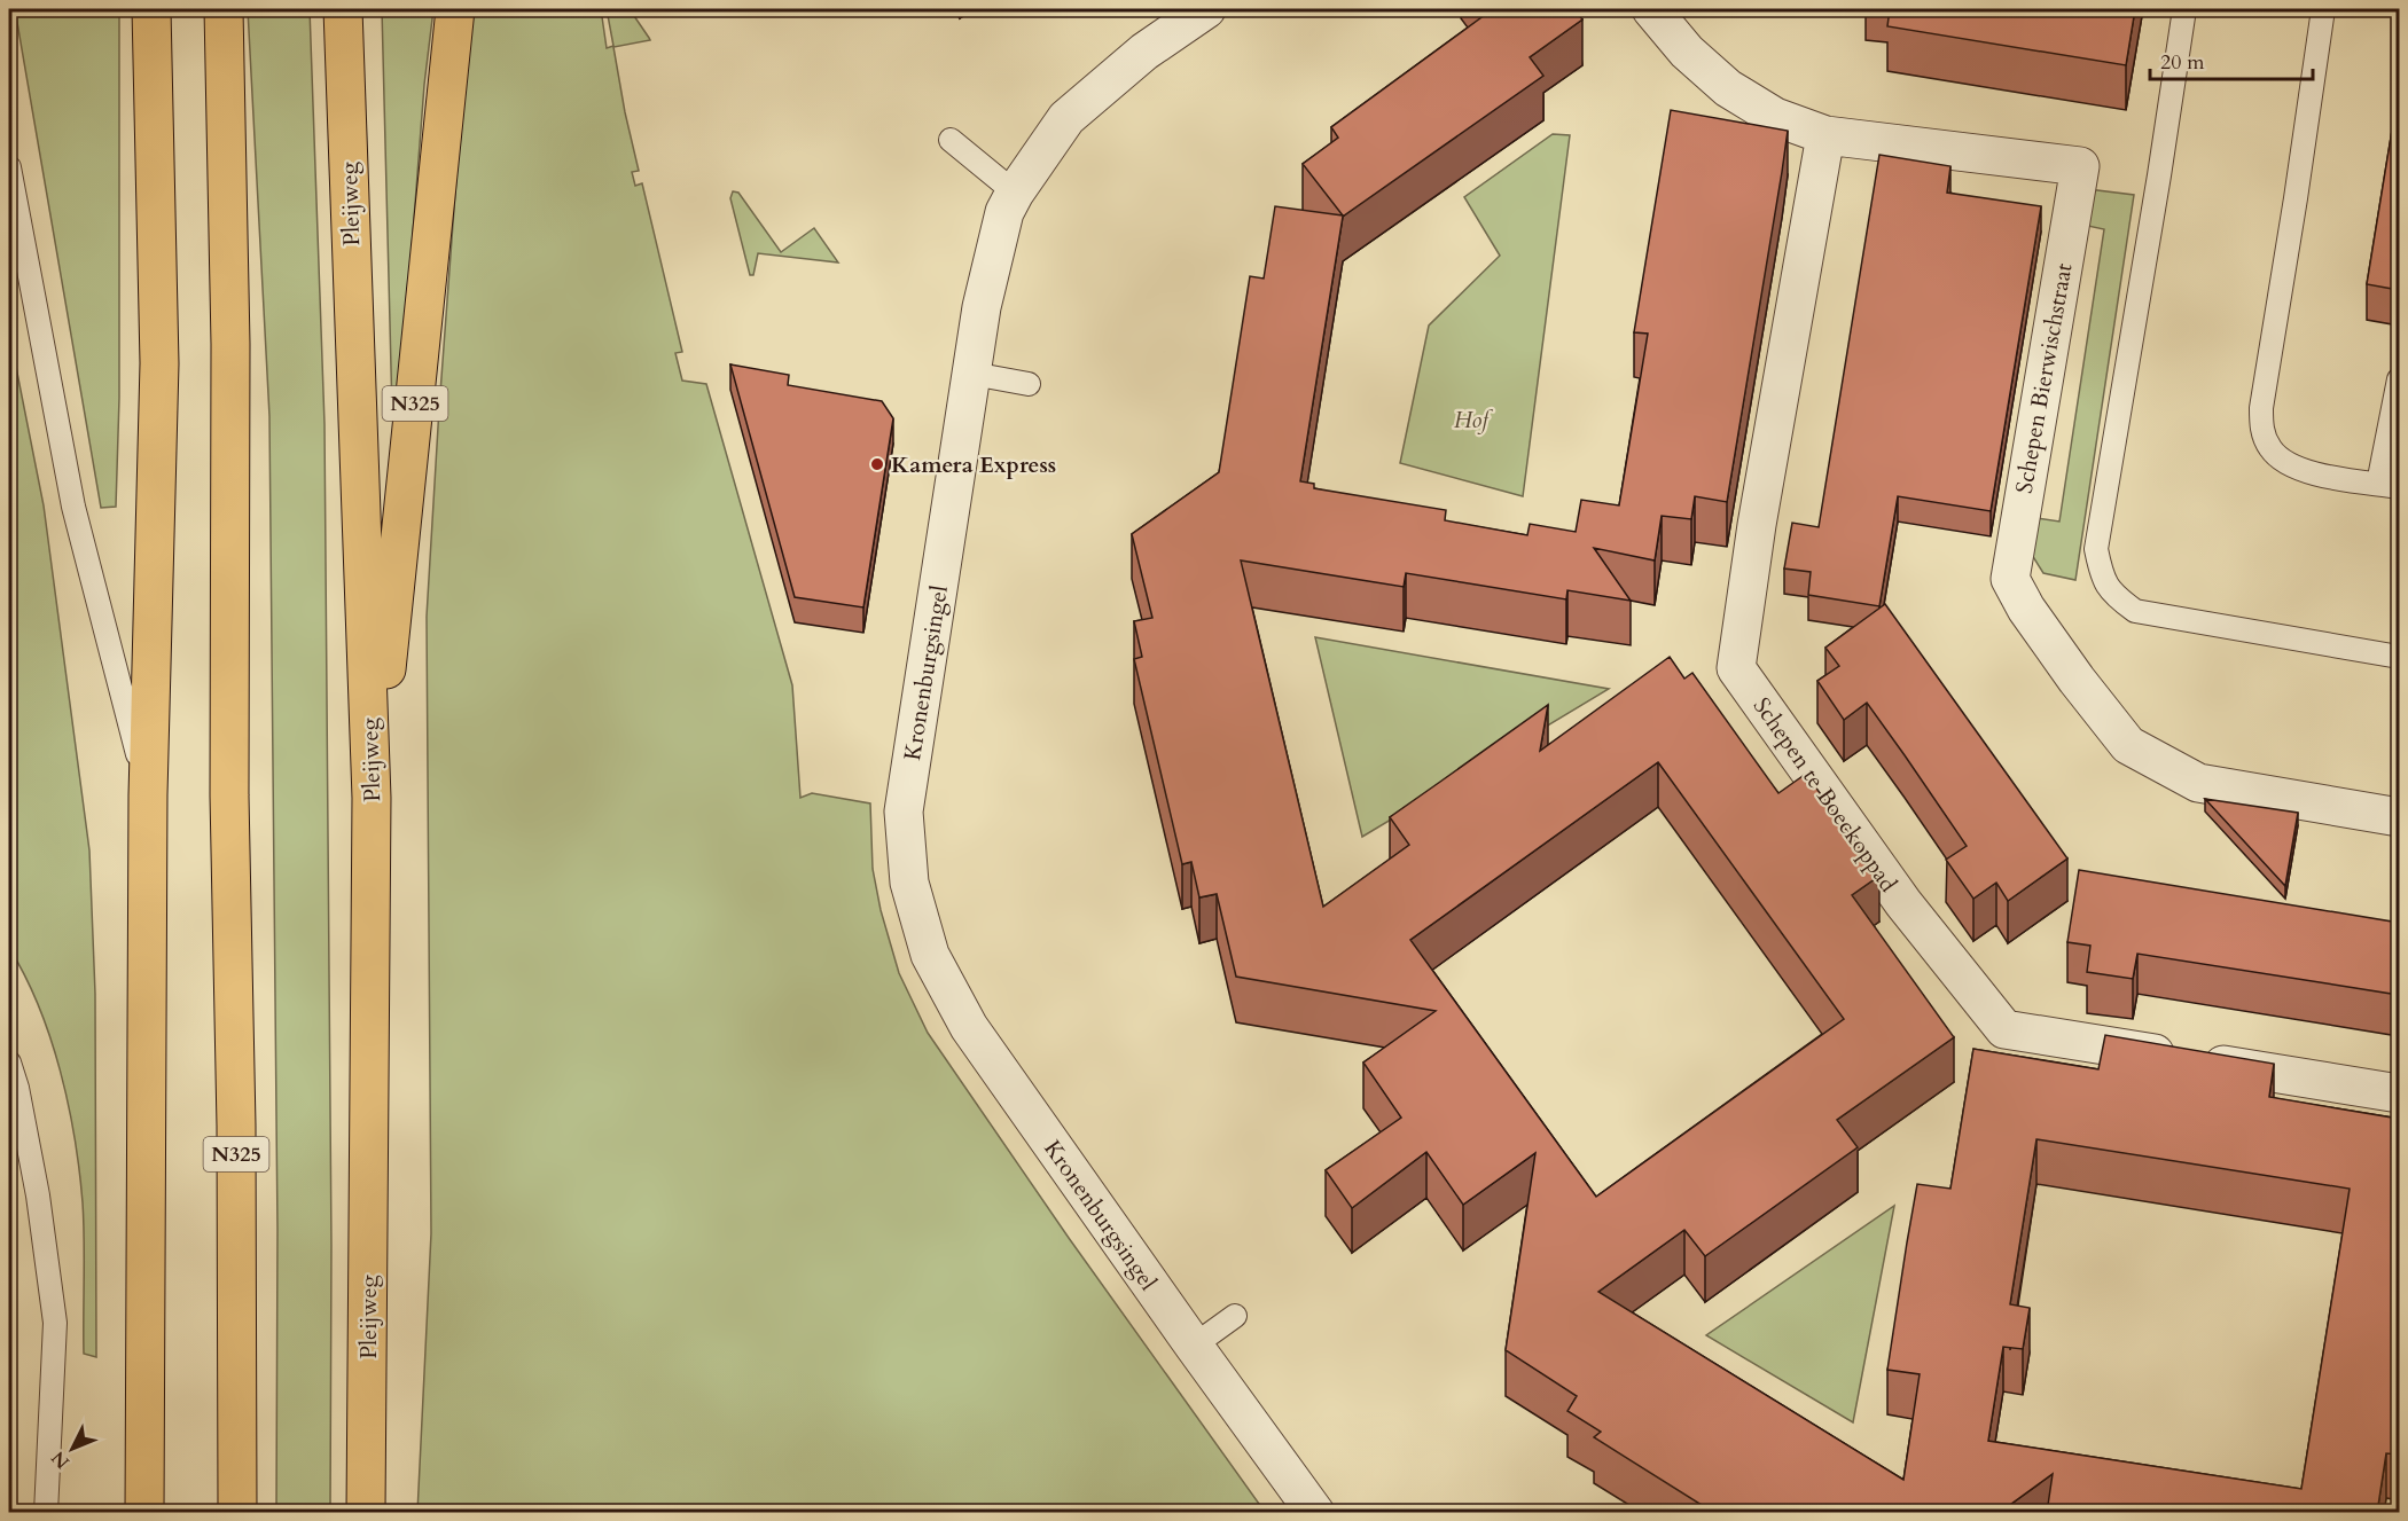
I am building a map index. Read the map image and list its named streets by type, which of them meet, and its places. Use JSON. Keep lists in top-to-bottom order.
{
  "streets": {
    "main road": ["Pleijweg", "N325"],
    "street": ["Schepen Bierwischstraat", "Kronenburgsingel", "Schepen te Boeckoppad"]
  },
  "crossings": [
    ["Pleijweg", "N325"],
    ["Schepen Bierwischstraat", "Schepen te Boeckoppad"]
  ],
  "parks": ["Hof"],
  "places": ["Kamera Express"],
  "scale_bar": "20 m",
  "north": "bottom left"
}
